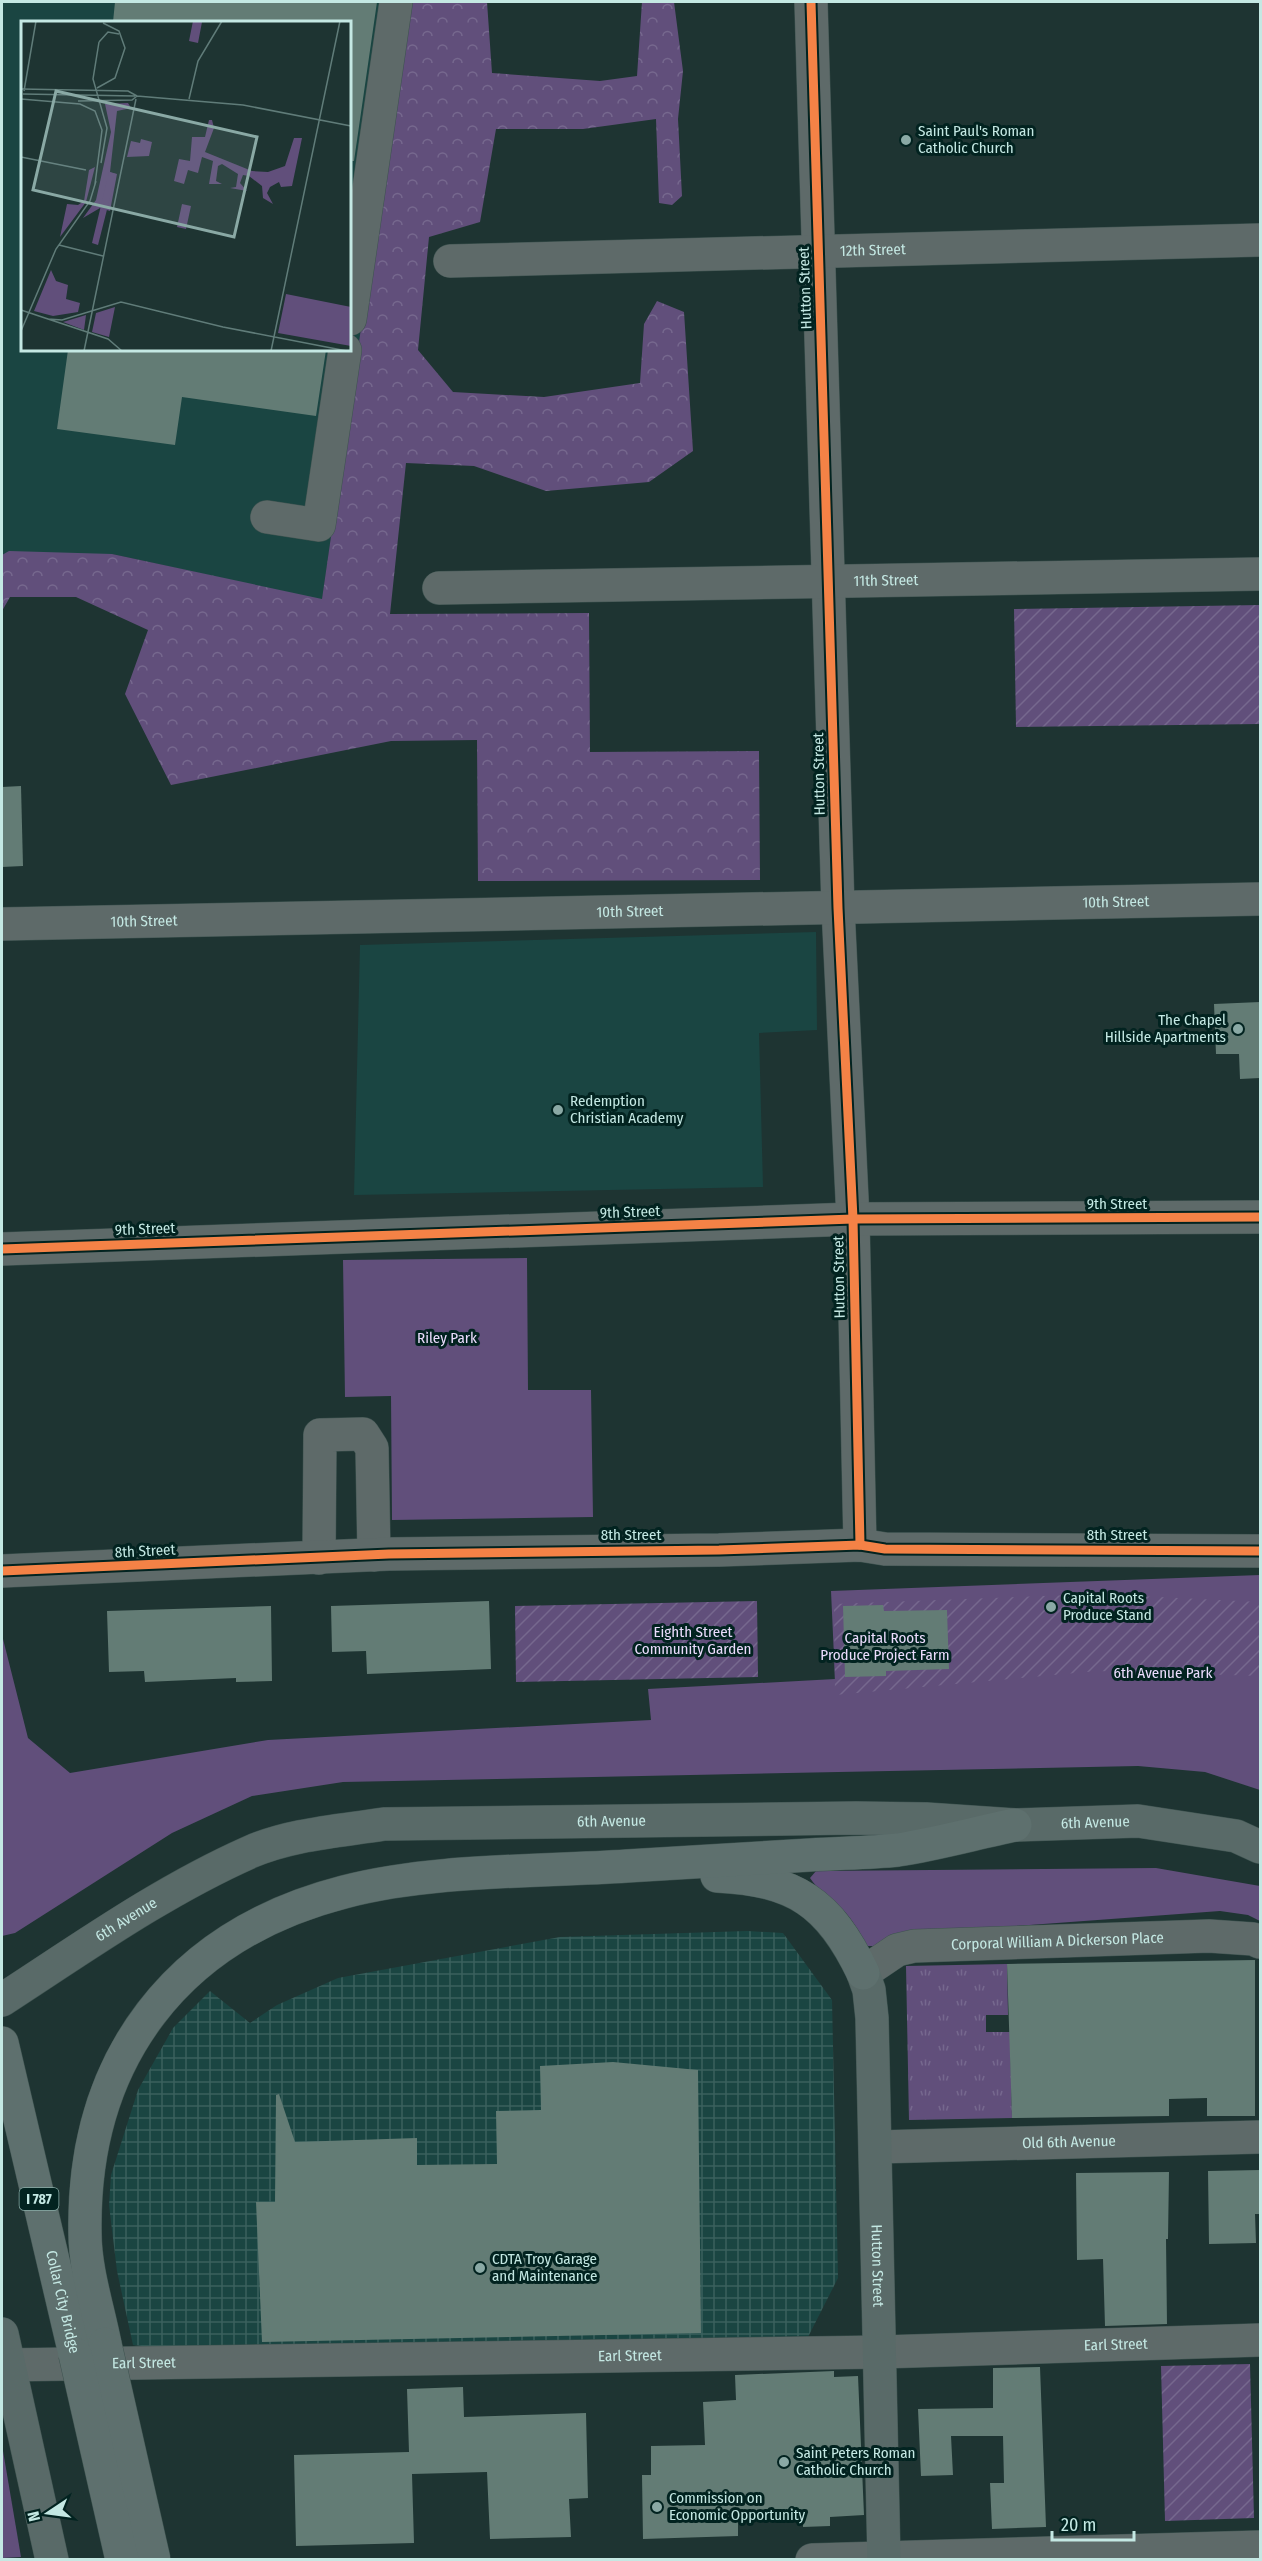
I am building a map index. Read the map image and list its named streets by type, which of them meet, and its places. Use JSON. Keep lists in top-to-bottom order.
{
  "streets": {
    "highway": ["I 787", "Collar City Bridge"],
    "main road": ["Hutton Street", "6th Avenue"],
    "street": [
      "12th Street",
      "11th Street",
      "10th Street",
      "9th Street",
      "8th Street",
      "Corporal William A Dickerson Place",
      "Old 6th Avenue",
      "Earl Street"
    ]
  },
  "crossings": [
    ["12th Street", "Hutton Street"],
    ["Hutton Street", "11th Street"],
    ["Hutton Street", "10th Street"],
    ["Hutton Street", "9th Street"],
    ["Hutton Street", "8th Street"],
    ["Hutton Street", "Corporal William A Dickerson Place"],
    ["Hutton Street", "Old 6th Avenue"],
    ["Hutton Street", "Earl Street"]
  ],
  "parks": [
    "Riley Park",
    "Eighth Street Community Garden",
    "Capital Roots Produce Project Farm",
    "6th Avenue Park"
  ],
  "places": [
    "Saint Paul's Roman Catholic Church",
    "The Chapel Hillside Apartments",
    "Redemption Christian Academy",
    "Capital Roots Produce Stand",
    "CDTA Troy Garage and Maintenance",
    "Saint Peters Roman Catholic Church",
    "Commission on Economic Opportunity"
  ],
  "scale_bar": "20 m",
  "north": "left"
}
